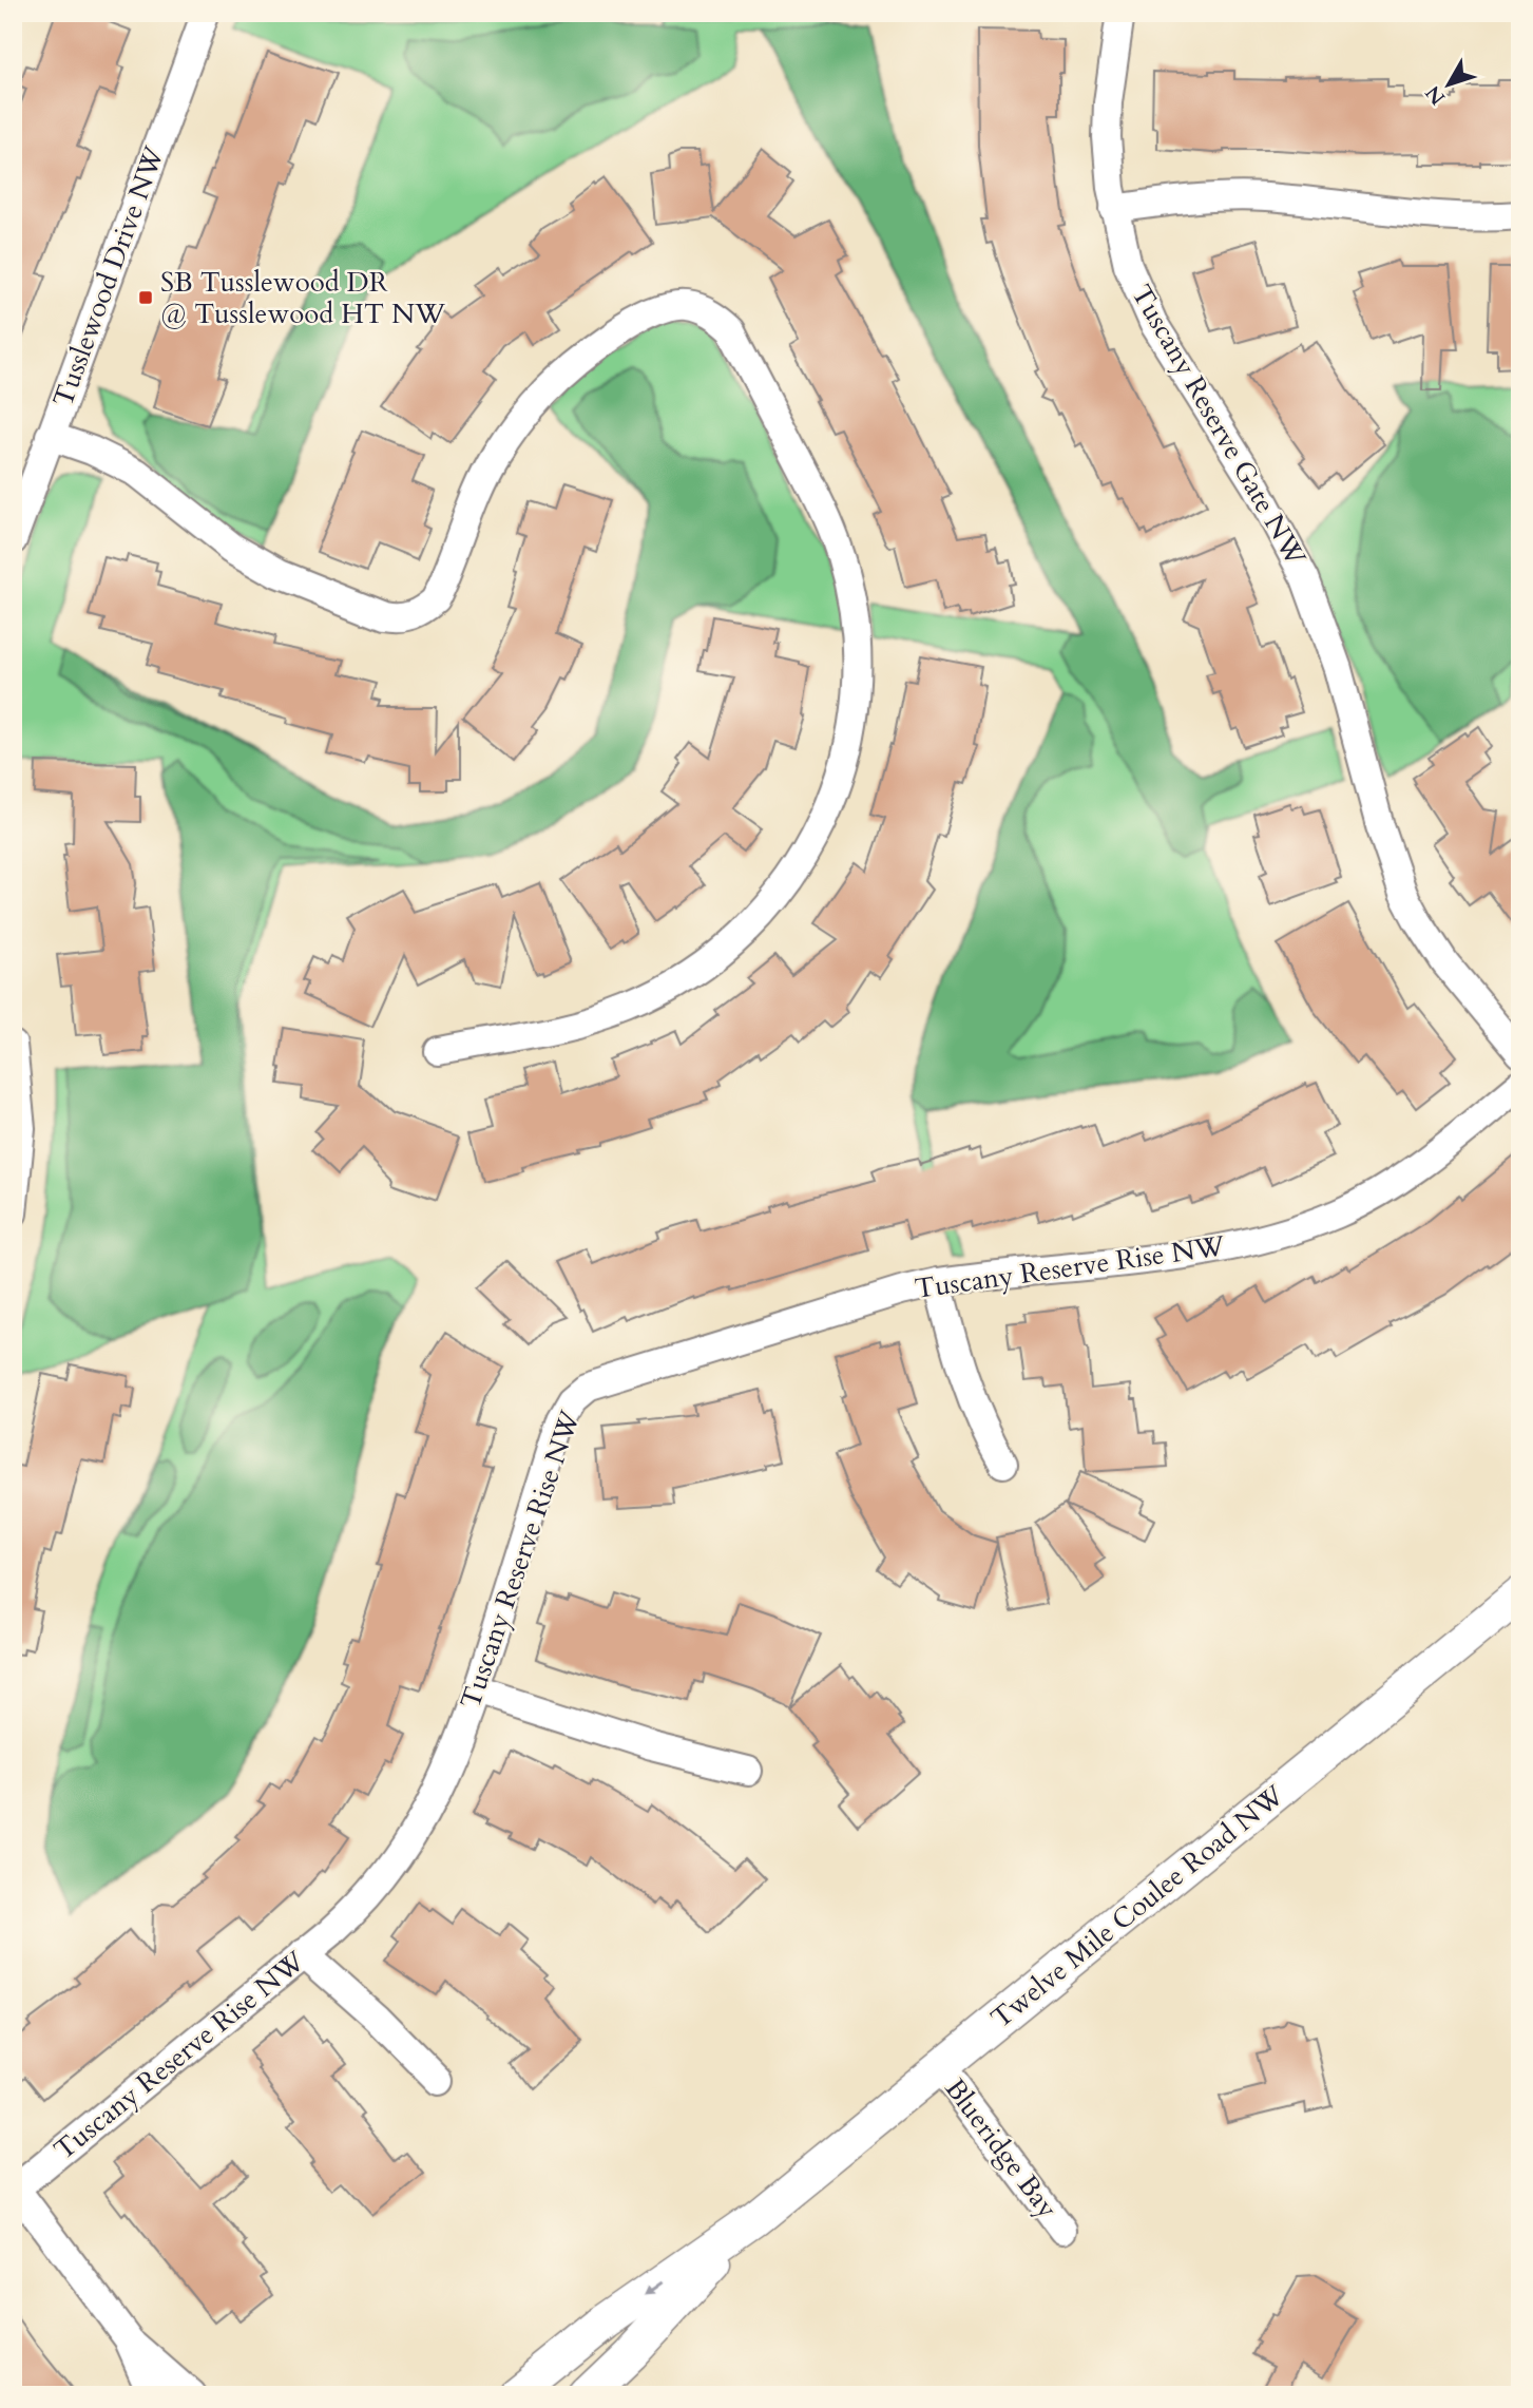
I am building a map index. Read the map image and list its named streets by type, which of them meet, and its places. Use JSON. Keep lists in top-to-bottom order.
{
  "streets": {
    "street": [
      "Tusslewood Drive NW",
      "Tuscany Reserve Gate NW",
      "Tuscany Reserve Rise NW",
      "Twelve Mile Coulee Road NW",
      "Blueridge Bay"
    ]
  },
  "crossings": [
    ["Twelve Mile Coulee Road NW", "Blueridge Bay"]
  ],
  "places": {
    "transit": ["SB Tusslewood DR @ Tusslewood HT NW"]
  },
  "north": "bottom left"
}
